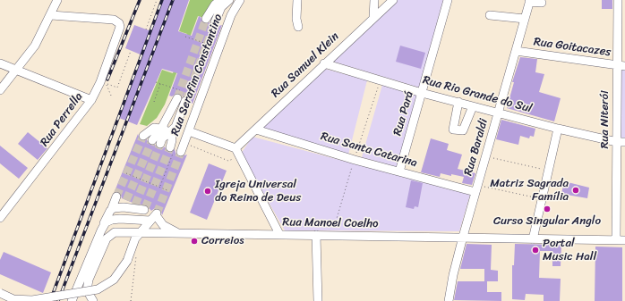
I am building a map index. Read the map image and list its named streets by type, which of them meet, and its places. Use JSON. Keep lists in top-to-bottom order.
{
  "streets": {
    "street": [
      "Rua Goitacazes",
      "Rua Samuel Klein",
      "Rua Serafim Constantino",
      "Rua Rio Grande do Sul",
      "Rua Pará",
      "Rua Perrella",
      "Rua Niterói",
      "Rua Baraldi",
      "Rua Santa Catarina",
      "Rua Manoel Coelho"
    ]
  },
  "crossings": [
    ["Rua Goitacazes", "Rua Niterói"],
    ["Rua Goitacazes", "Rua Baraldi"],
    ["Rua Samuel Klein", "Rua Rio Grande do Sul"],
    ["Rua Samuel Klein", "Rua Santa Catarina"],
    ["Rua Rio Grande do Sul", "Rua Pará"],
    ["Rua Rio Grande do Sul", "Rua Niterói"],
    ["Rua Rio Grande do Sul", "Rua Baraldi"],
    ["Rua Pará", "Rua Santa Catarina"],
    ["Rua Niterói", "Rua Manoel Coelho"],
    ["Rua Baraldi", "Rua Santa Catarina"],
    ["Rua Baraldi", "Rua Manoel Coelho"]
  ],
  "places": [
    "Matriz Sagrada Família",
    "Igreja Universal do Reino de Deus",
    "Curso Singular Anglo",
    "Correios",
    "Portal Music Hall"
  ]
}
